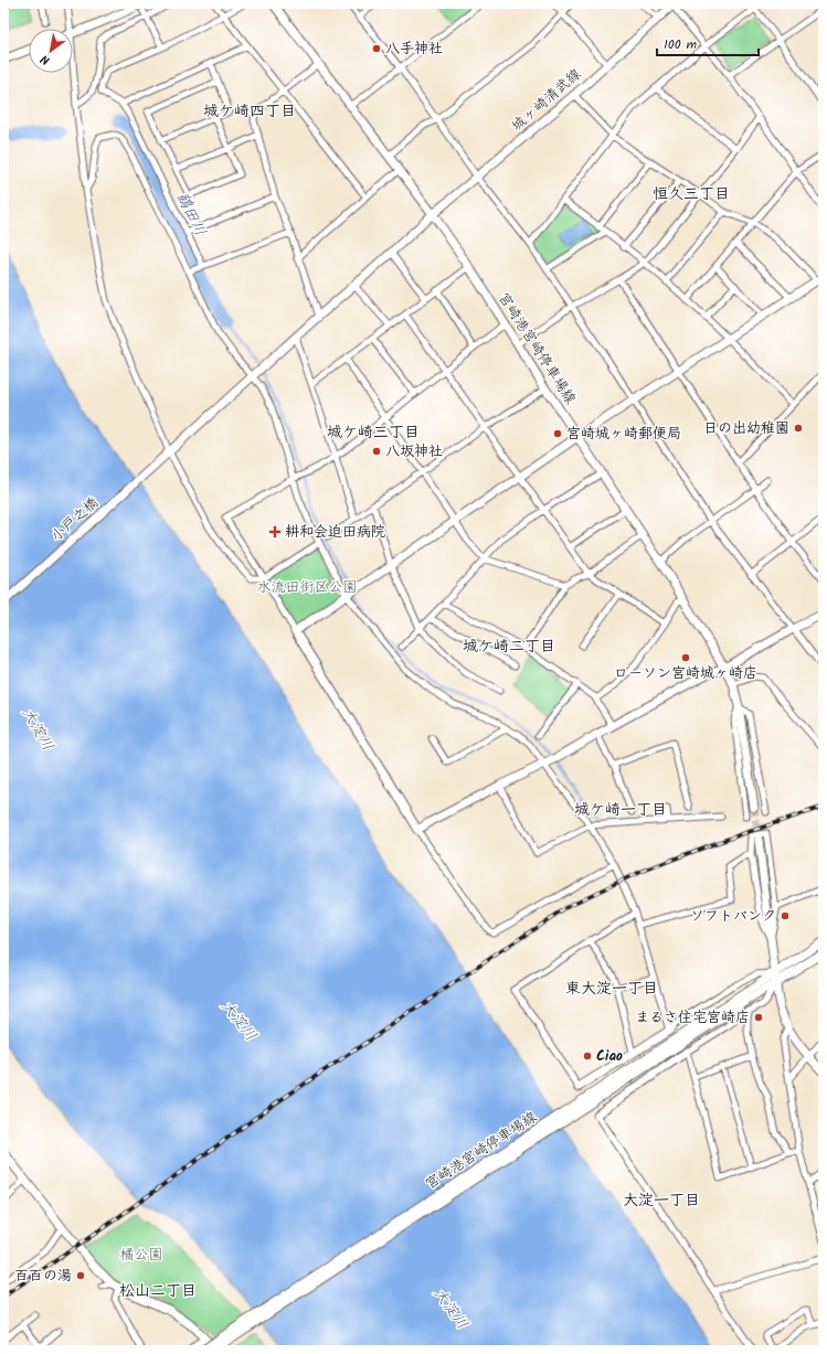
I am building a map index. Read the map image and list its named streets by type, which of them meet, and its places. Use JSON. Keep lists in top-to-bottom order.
{
  "streets": {
    "street": ["城ヶ崎清武線", "宮崎港宮崎停車場線", "小戸之橋"]
  },
  "crossings": [
    ["城ヶ崎清武線", "宮崎港宮崎停車場線"],
    ["城ヶ崎清武線", "小戸之橋"]
  ],
  "districts": [
    "城ケ崎四丁目",
    "恒久三丁目",
    "城ケ崎三丁目",
    "城ケ崎二丁目",
    "城ケ崎一丁目",
    "東大淀一丁目",
    "大淀一丁目",
    "松山二丁目"
  ],
  "water": ["鶴田川", "大淀川"],
  "parks": ["水流田街区公園", "橘公園"],
  "places": {
    "other": [
      "八手神社",
      "日の出幼稚園",
      "宮崎城ヶ崎郵便局",
      "八坂神社",
      "ローソン宮崎城ヶ崎店",
      "ソフトバンク",
      "まるさ住宅宮崎店",
      "Ciao",
      "百百の湯"
    ],
    "health": ["耕和会迫田病院"]
  },
  "scale_bar": "100 m",
  "north": "bottom left"
}
